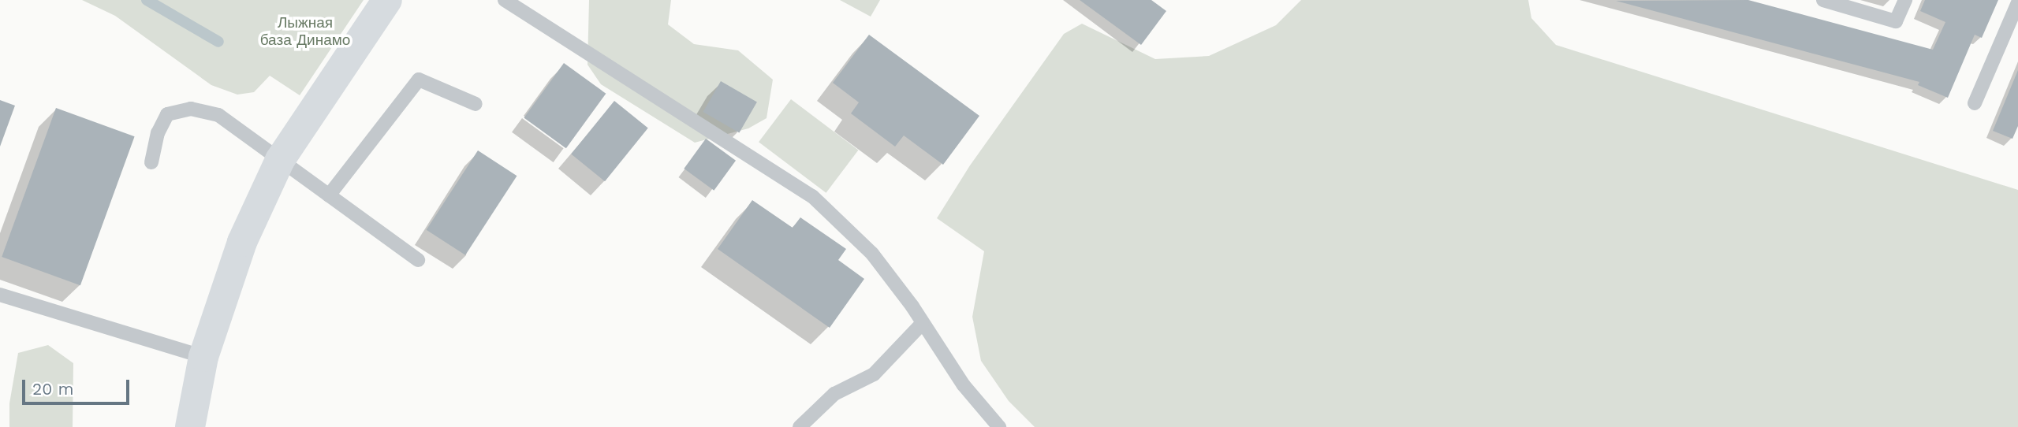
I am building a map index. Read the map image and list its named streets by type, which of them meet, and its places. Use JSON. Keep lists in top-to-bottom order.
{
  "parks": ["Лыжная база Динамо"],
  "scale_bar": "20 m"
}
